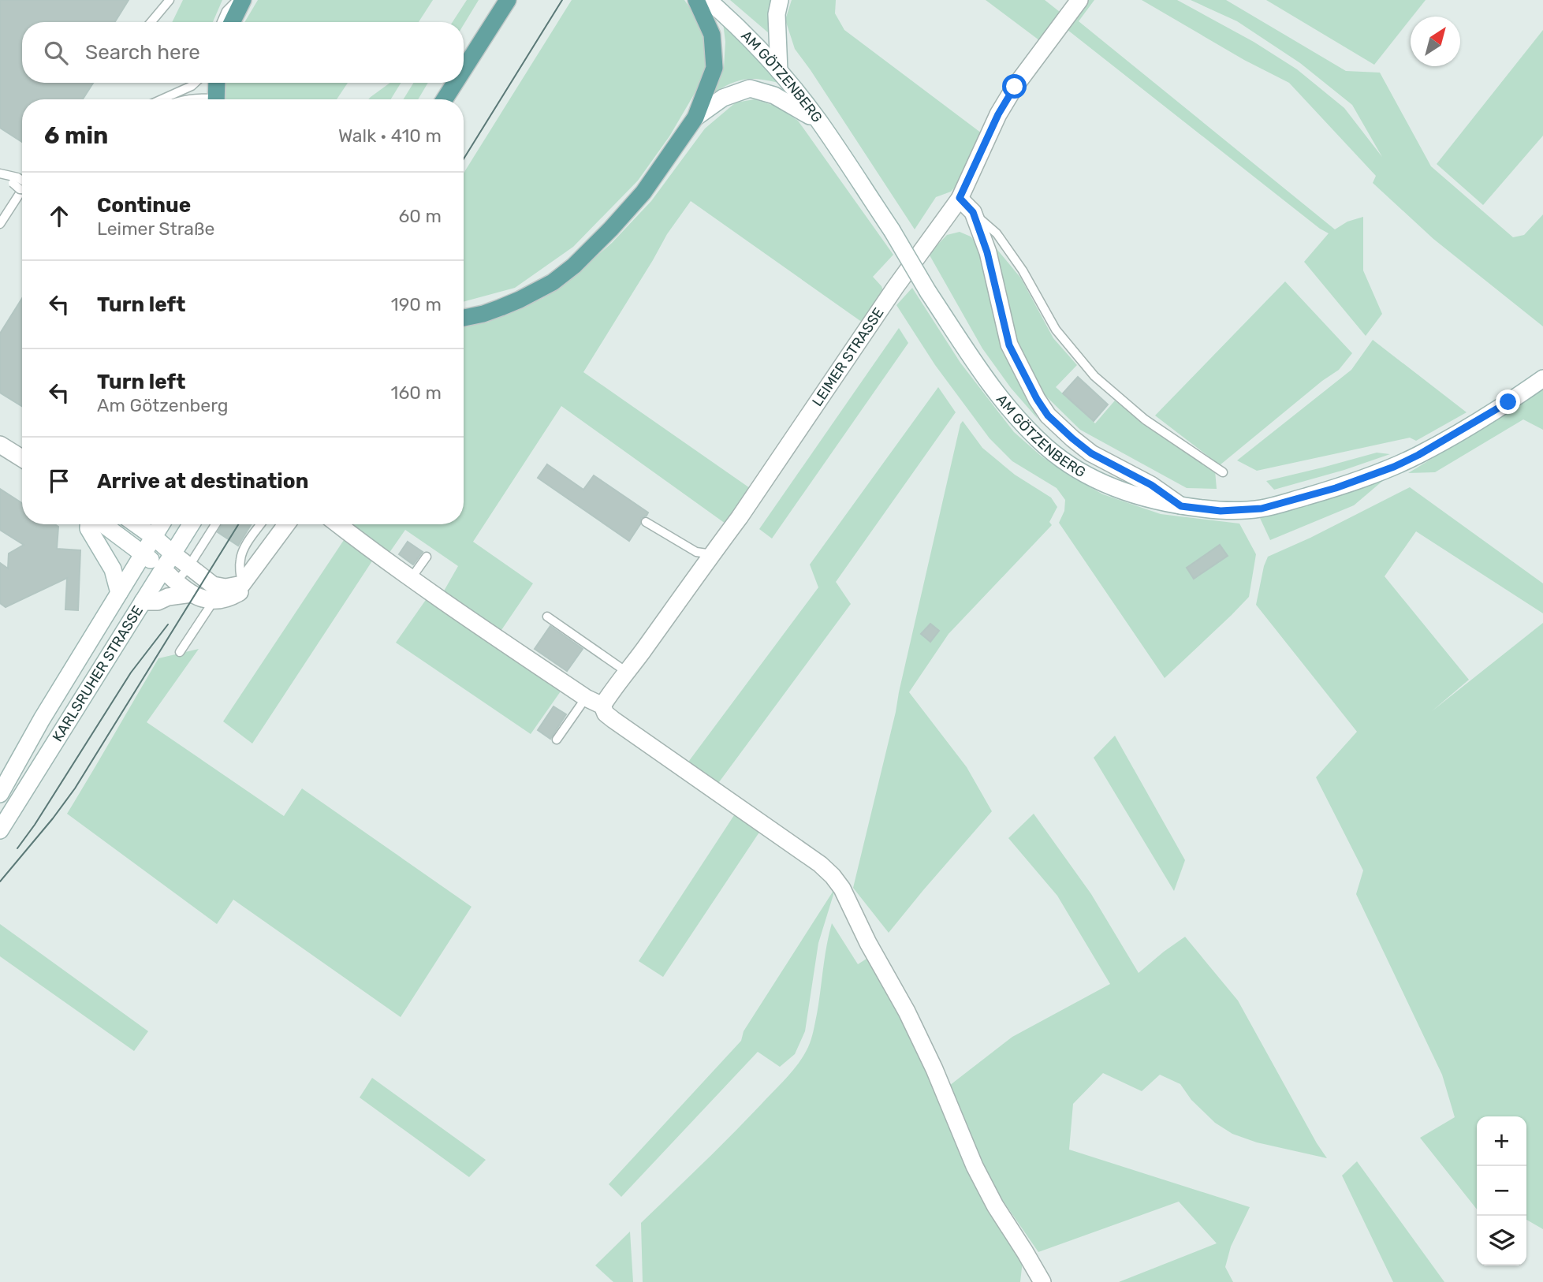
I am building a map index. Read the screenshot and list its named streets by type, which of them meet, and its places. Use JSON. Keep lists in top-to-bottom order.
{
  "streets": {
    "street": ["AM GÖTZENBERG", "LEIMER STRASSE", "KARLSRUHER STRASSE"]
  },
  "north": "top right",
  "page": {
    "search": "Search here",
    "heading": ["6 min", "Walk · 410 m"],
    "list": [
      ["Continue", "Leimer Straße", "60 m"],
      ["Turn left", "190 m"],
      ["Turn left", "Am Götzenberg", "160 m"],
      "Arrive at destination"
    ],
    "map_buttons": ["+", "−"]
  }
}
